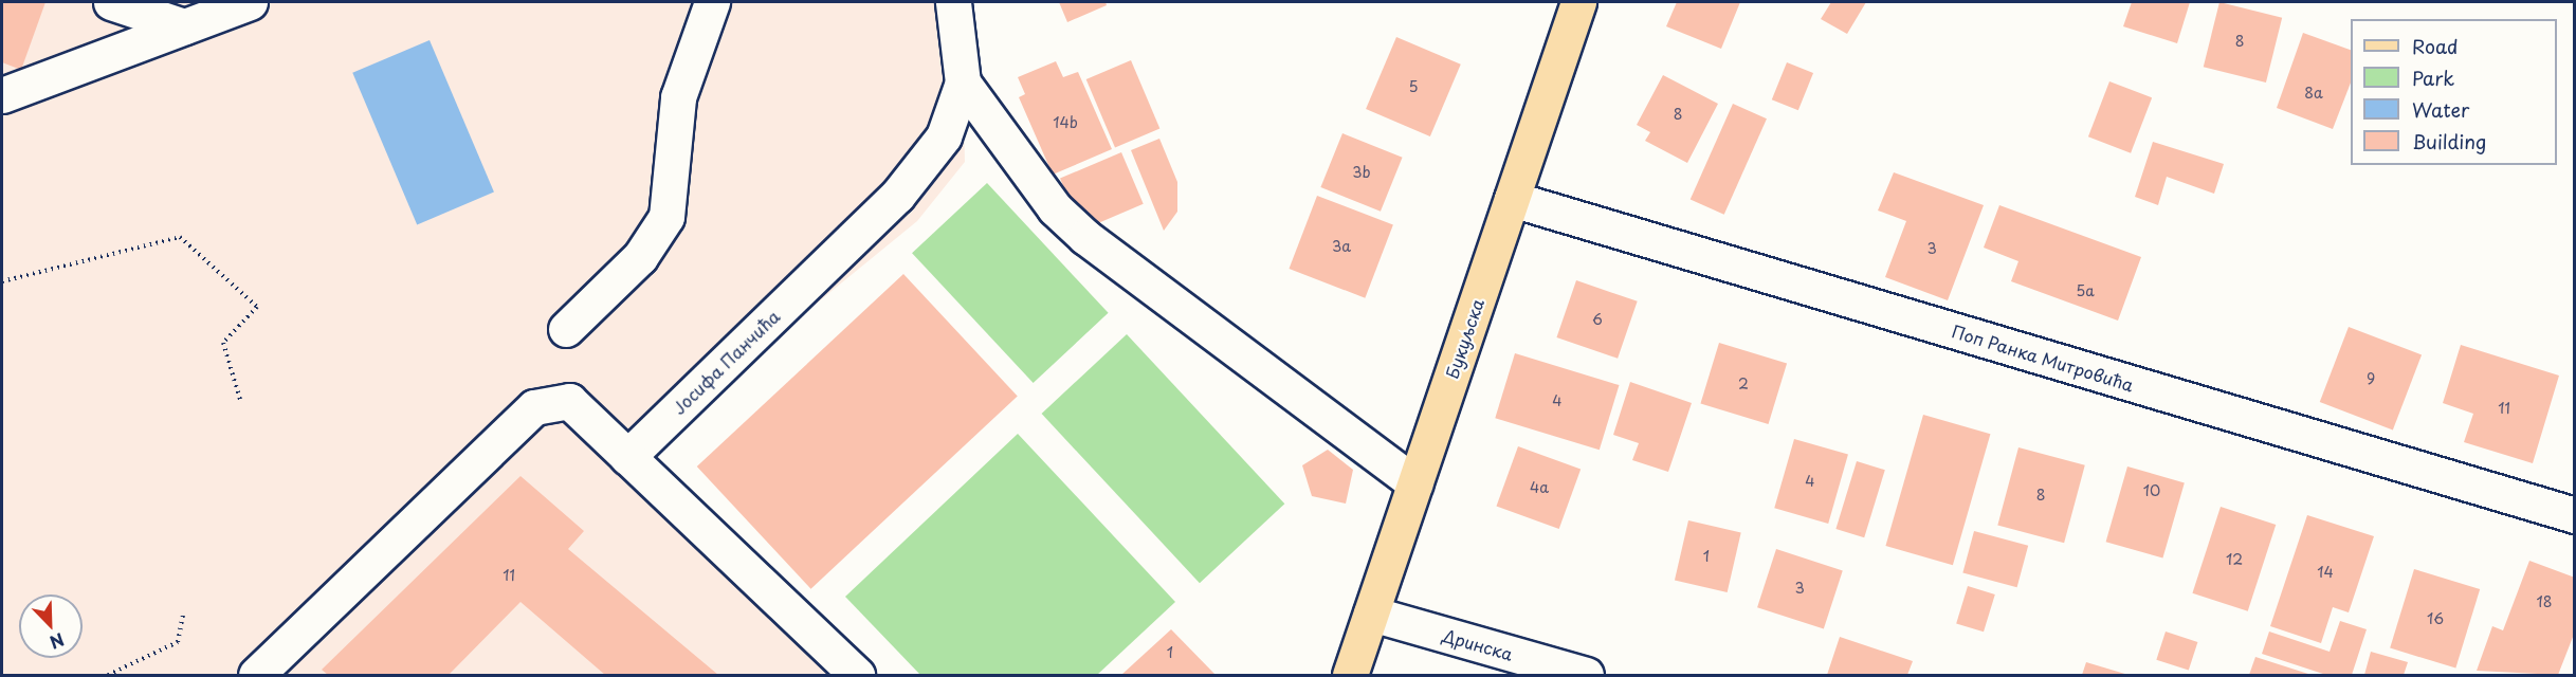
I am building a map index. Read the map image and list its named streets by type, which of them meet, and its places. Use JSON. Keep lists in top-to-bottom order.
{
  "streets": {
    "main road": ["Букуљска"],
    "street": ["Поп Ранка Митровића", "Јосифа Панчића", "Дринска"]
  },
  "crossings": [
    ["Букуљска", "Поп Ранка Митровића"],
    ["Букуљска", "Дринска"]
  ],
  "house_numbers": [
    "8",
    "5",
    "8a",
    "8",
    "14b",
    "3b",
    "3a",
    "3",
    "5a",
    "6",
    "9",
    "2",
    "4",
    "11",
    "4",
    "4a",
    "10",
    "8",
    "1",
    "12",
    "14",
    "11",
    "3",
    "18",
    "16",
    "1"
  ],
  "legend": [
    "Road",
    "Park",
    "Water",
    "Building"
  ],
  "north": "bottom right"
}
